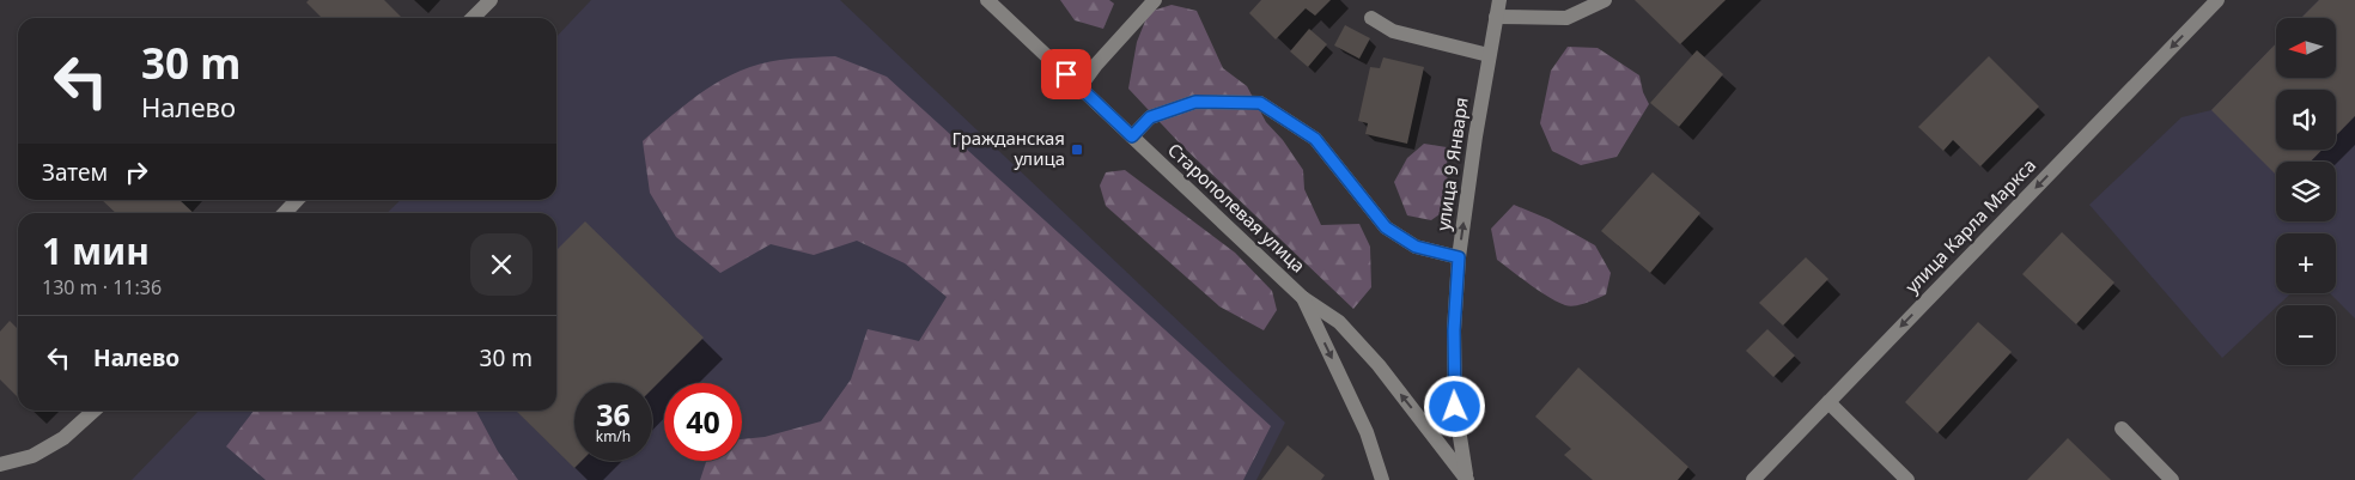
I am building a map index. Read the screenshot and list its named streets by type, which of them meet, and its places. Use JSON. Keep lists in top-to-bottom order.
{
  "streets": {
    "street": ["улица 9 Января", "Старополевая улица", "улица Карла Маркса"]
  },
  "one_way": ["улица 9 Января", "улица Карла Маркса"],
  "places": {
    "transit": ["Гражданская улица"]
  },
  "north": "left",
  "page": {
    "map_buttons": ["+", "−"],
    "turn": ["30 m", "Налево"],
    "then": "Затем",
    "heading": ["1 мин", "130 m · 11:36"],
    "list": [
      {
        "name": "Налево",
        "value": "30 m"
      }
    ],
    "speed": "36 km/h",
    "limit": "40"
  }
}
